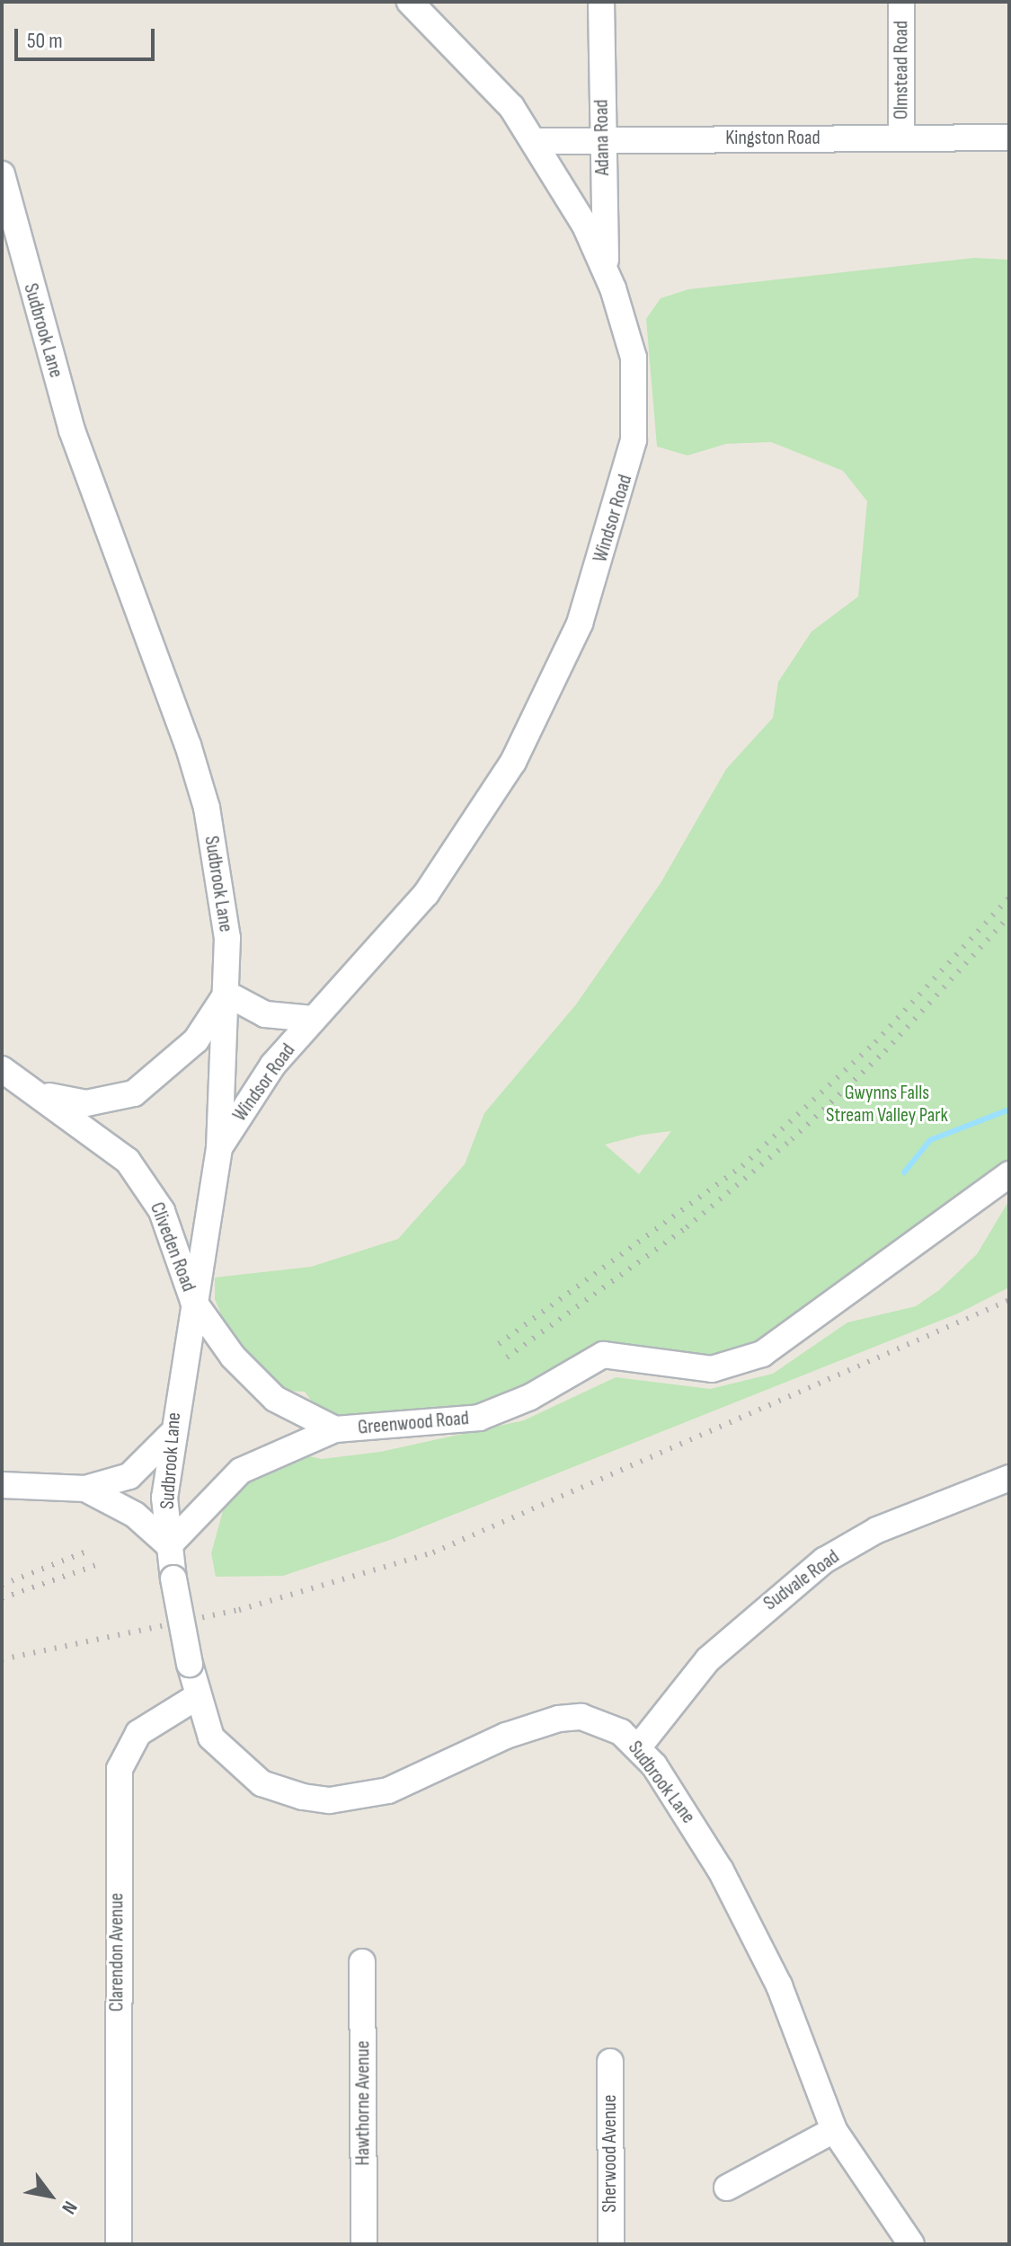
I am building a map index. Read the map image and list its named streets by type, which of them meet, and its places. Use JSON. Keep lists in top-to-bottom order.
{
  "streets": {
    "street": [
      "Olmstead Road",
      "Adana Road",
      "Kingston Road",
      "Sudbrook Lane",
      "Windsor Road",
      "Cliveden Road",
      "Greenwood Road",
      "Sudvale Road",
      "Clarendon Avenue",
      "Hawthorne Avenue",
      "Sherwood Avenue"
    ]
  },
  "crossings": [
    ["Olmstead Road", "Kingston Road"],
    ["Adana Road", "Kingston Road"],
    ["Adana Road", "Windsor Road"],
    ["Kingston Road", "Windsor Road"],
    ["Sudbrook Lane", "Windsor Road"],
    ["Sudbrook Lane", "Cliveden Road"],
    ["Sudbrook Lane", "Greenwood Road"],
    ["Sudbrook Lane", "Sudvale Road"],
    ["Sudbrook Lane", "Clarendon Avenue"],
    ["Cliveden Road", "Greenwood Road"]
  ],
  "parks": ["Gwynns Falls Stream Valley Park"],
  "scale_bar": "50 m",
  "north": "bottom right"
}
